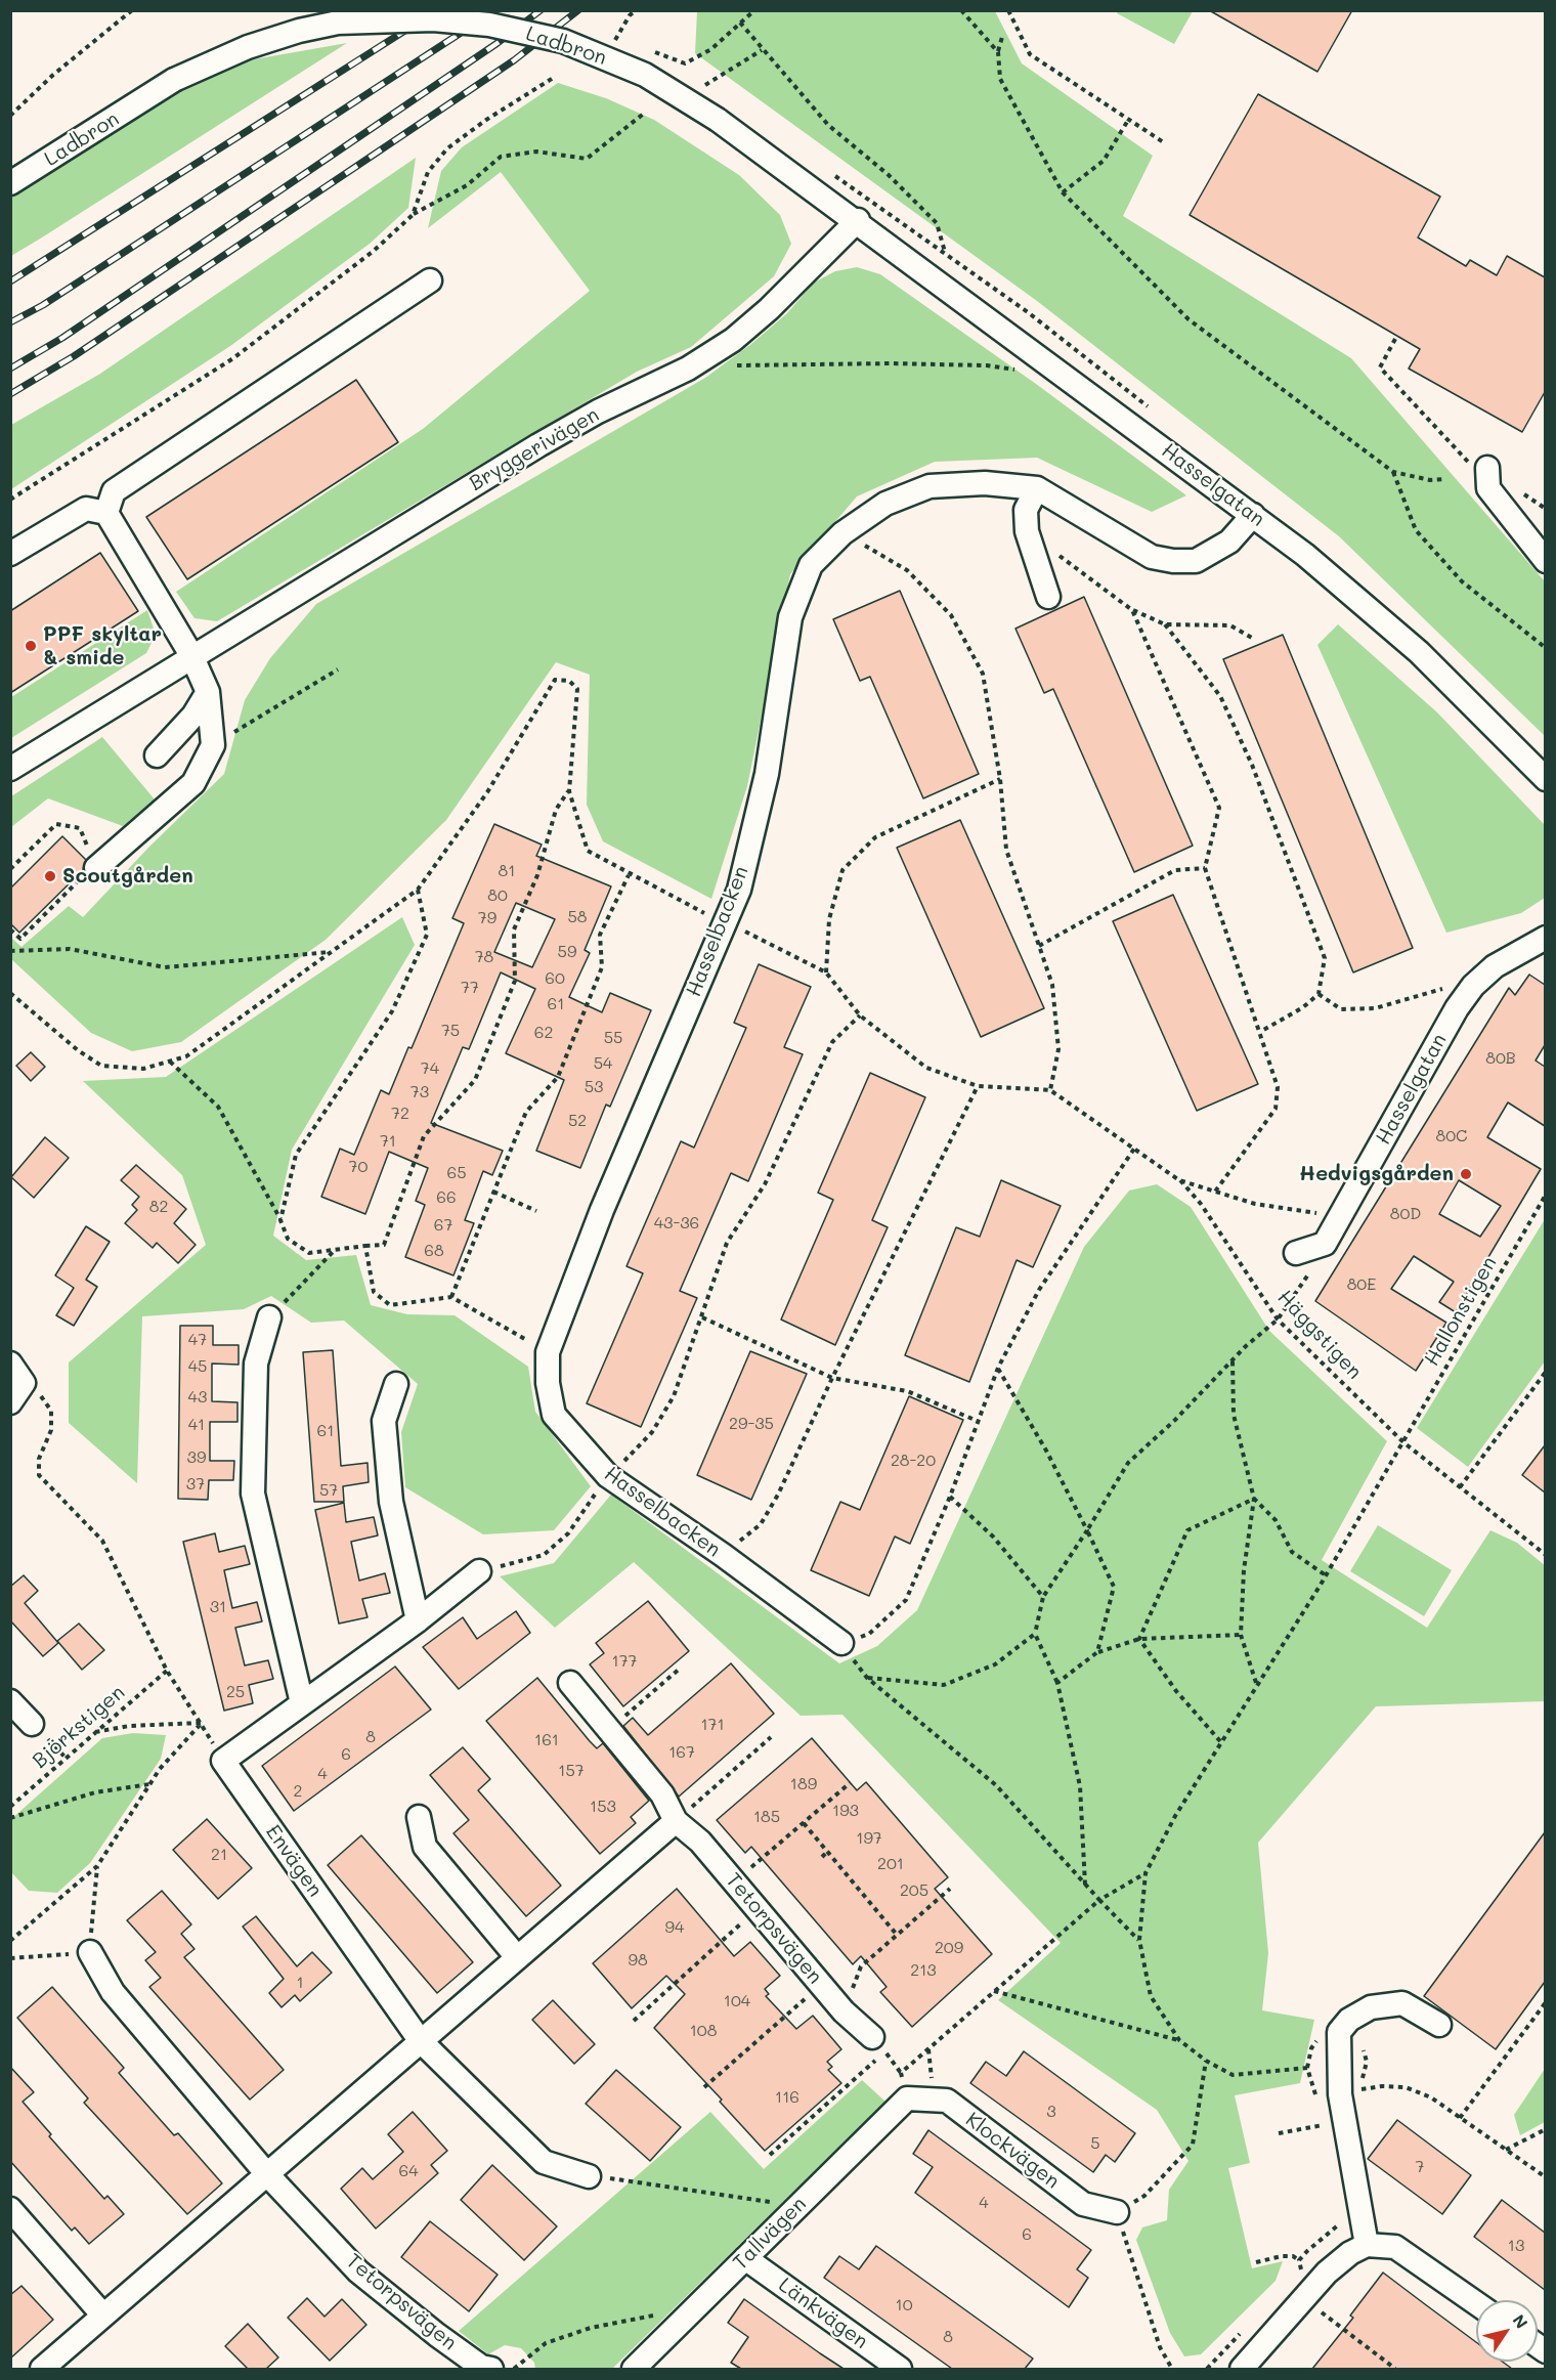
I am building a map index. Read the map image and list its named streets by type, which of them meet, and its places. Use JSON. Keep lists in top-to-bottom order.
{
  "streets": {
    "street": [
      "Ladbron",
      "Bryggerivägen",
      "Hasselgatan",
      "Hasselbacken",
      "Envägen",
      "Tetorpsvägen",
      "Klockvägen",
      "Tallvägen",
      "Länkvägen"
    ],
    "path": ["Hallonstigen", "Häggstigen", "Björkstigen"]
  },
  "crossings": [
    ["Ladbron", "Bryggerivägen"],
    ["Ladbron", "Hasselgatan"],
    ["Bryggerivägen", "Hasselgatan"],
    ["Hasselgatan", "Hasselbacken"],
    ["Hallonstigen", "Häggstigen"],
    ["Klockvägen", "Tallvägen"],
    ["Tallvägen", "Länkvägen"]
  ],
  "places": ["PPF skyltar & smide", "Scoutgården", "Hedvigsgården"],
  "house_numbers": [
    "81",
    "80",
    "58",
    "79",
    "59",
    "78",
    "60",
    "77",
    "61",
    "75",
    "62",
    "55",
    "80B",
    "54",
    "74",
    "53",
    "73",
    "72",
    "52",
    "80C",
    "71",
    "70",
    "65",
    "66",
    "82",
    "80D",
    "43-36",
    "67",
    "68",
    "80E",
    "47",
    "45",
    "43",
    "29-35",
    "41",
    "61",
    "39",
    "28-20",
    "37",
    "57",
    "31",
    "177",
    "25",
    "171",
    "8",
    "161",
    "167",
    "6",
    "157",
    "4",
    "189",
    "2",
    "153",
    "193",
    "185",
    "197",
    "21",
    "201",
    "205",
    "94",
    "209",
    "98",
    "213",
    "1",
    "104",
    "108",
    "116",
    "3",
    "5",
    "7",
    "64",
    "4",
    "6",
    "13",
    "10",
    "8"
  ],
  "north": "top right"
}
